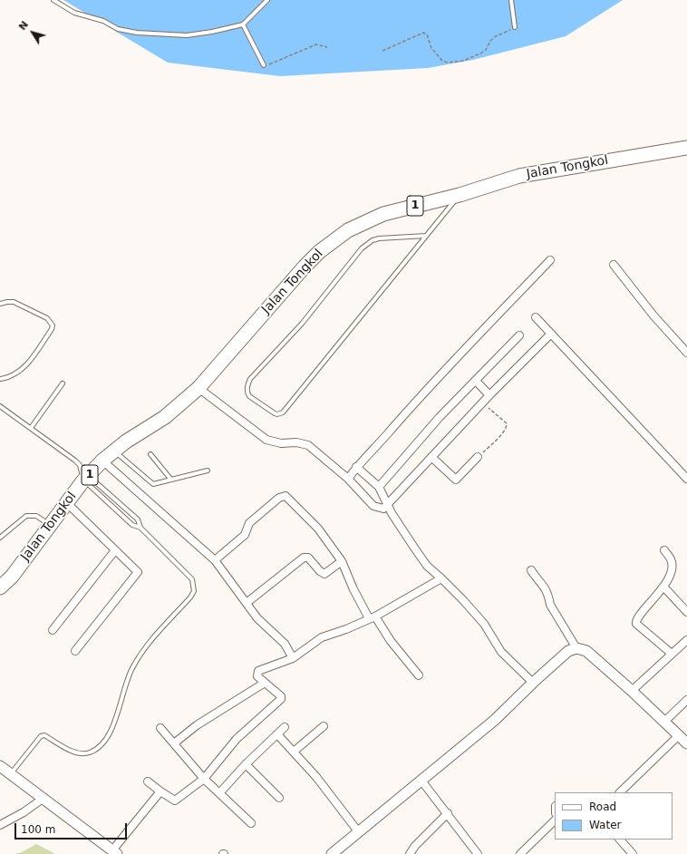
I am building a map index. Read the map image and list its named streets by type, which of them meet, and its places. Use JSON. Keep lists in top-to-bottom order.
{
  "streets": {
    "highway": ["Jalan Tongkol", "1"]
  },
  "legend": ["Road", "Water"],
  "scale_bar": "100 m",
  "north": "top left"
}
